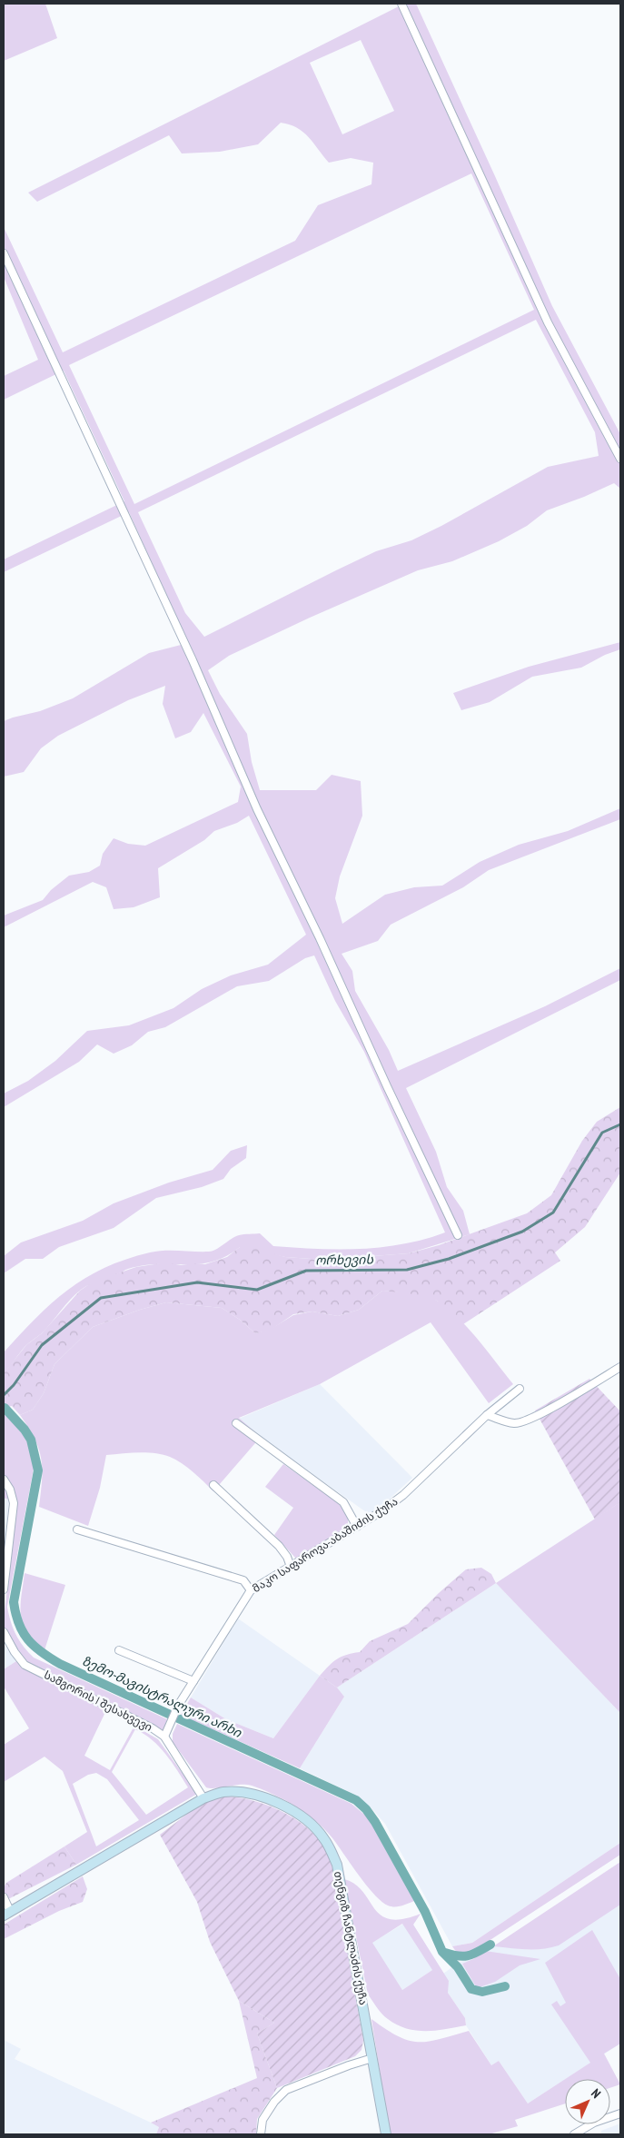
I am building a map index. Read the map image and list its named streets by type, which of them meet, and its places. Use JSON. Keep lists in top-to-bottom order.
{
  "streets": {
    "street": ["მაკო საფაროვა-აბაშიძის ქუჩა", "სამგორის I შესახვევი", "თენგიზ ჩანტლაძის ქუჩა"]
  },
  "crossings": [
    ["მაკო საფაროვა-აბაშიძის ქუჩა", "სამგორის I შესახვევი"],
    ["სამგორის I შესახვევი", "თენგიზ ჩანტლაძის ქუჩა"]
  ],
  "water": ["ორხევის", "ზემო-მაგისტრალური არხი"],
  "north": "top right"
}
